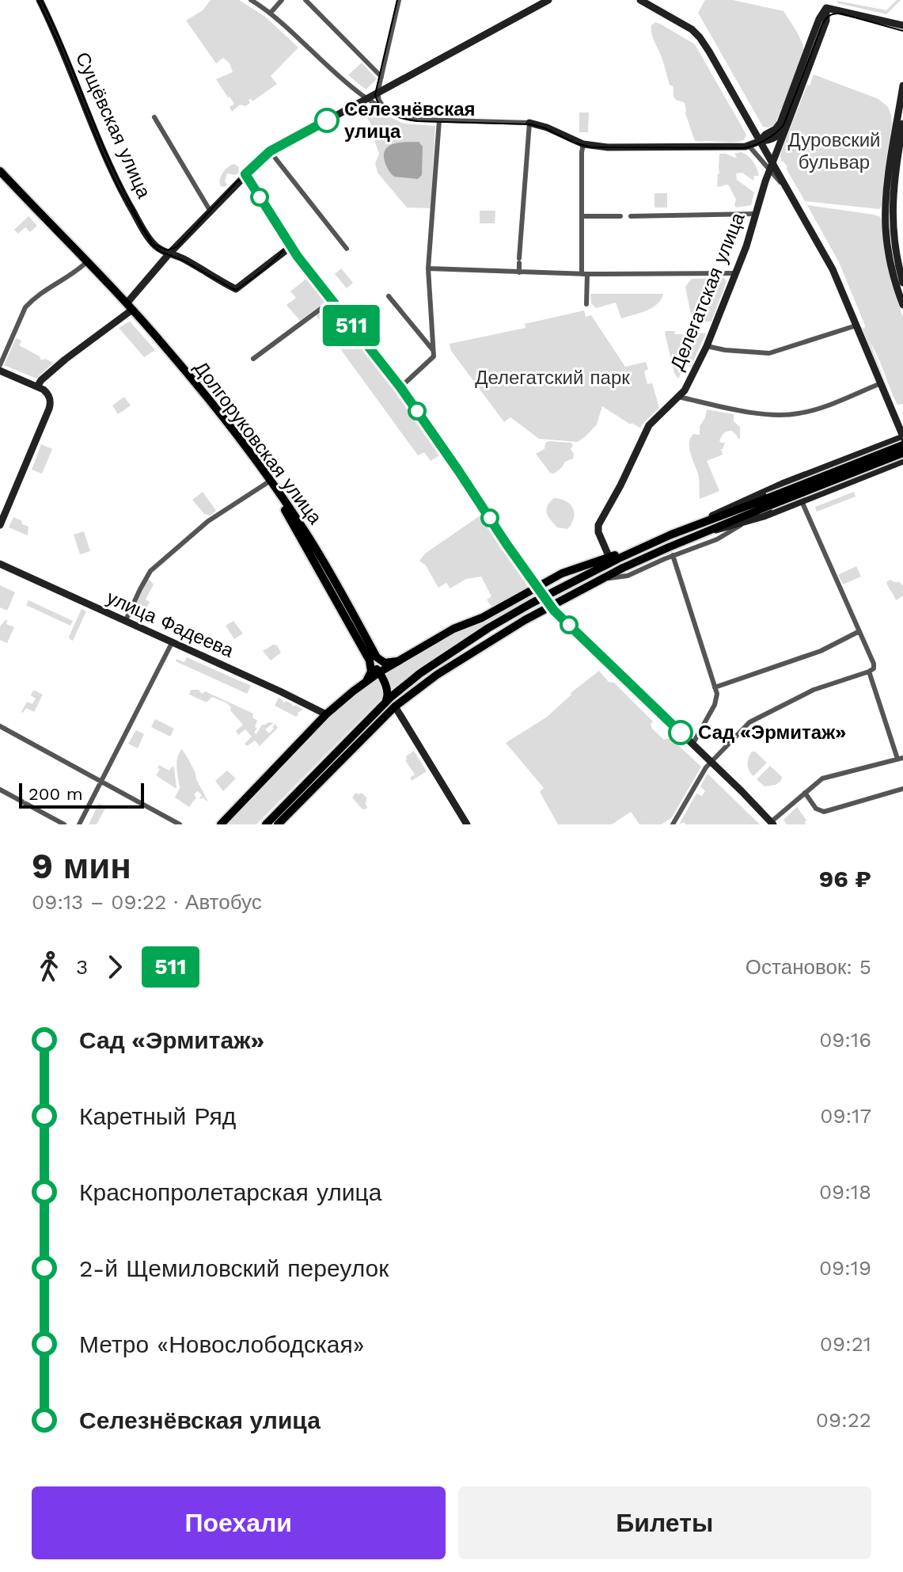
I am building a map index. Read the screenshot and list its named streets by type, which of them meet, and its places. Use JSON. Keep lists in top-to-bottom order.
{
  "streets": {
    "main road": [
      "Сущёвская улица",
      "Делегатская улица",
      "Долгоруковская улица",
      "улица Фадеева"
    ]
  },
  "parks": ["Дуровский бульвар", "Делегатский парк"],
  "places": ["Селезнёвская улица", "Сад «Эрмитаж»"],
  "lines": ["bus line 511"],
  "scale_bar": "200 m",
  "page": {
    "on_map": "511",
    "scale": "200 m",
    "heading": ["9 мин", "09:13 – 09:22 · Автобус", "96 ₽"],
    "legs": ["3", "511", "Остановок: 5"],
    "list": [
      {
        "name": "Сад «Эрмитаж»",
        "value": "09:16"
      },
      {
        "name": "Каретный Ряд",
        "value": "09:17"
      },
      {
        "name": "Краснопролетарская улица",
        "value": "09:18"
      },
      {
        "name": "2-й Щемиловский переулок",
        "value": "09:19"
      },
      {
        "name": "Метро «Новослободская»",
        "value": "09:21"
      },
      {
        "name": "Селезнёвская улица",
        "value": "09:22"
      }
    ],
    "buttons": ["Поехали", "Билеты"]
  }
}
